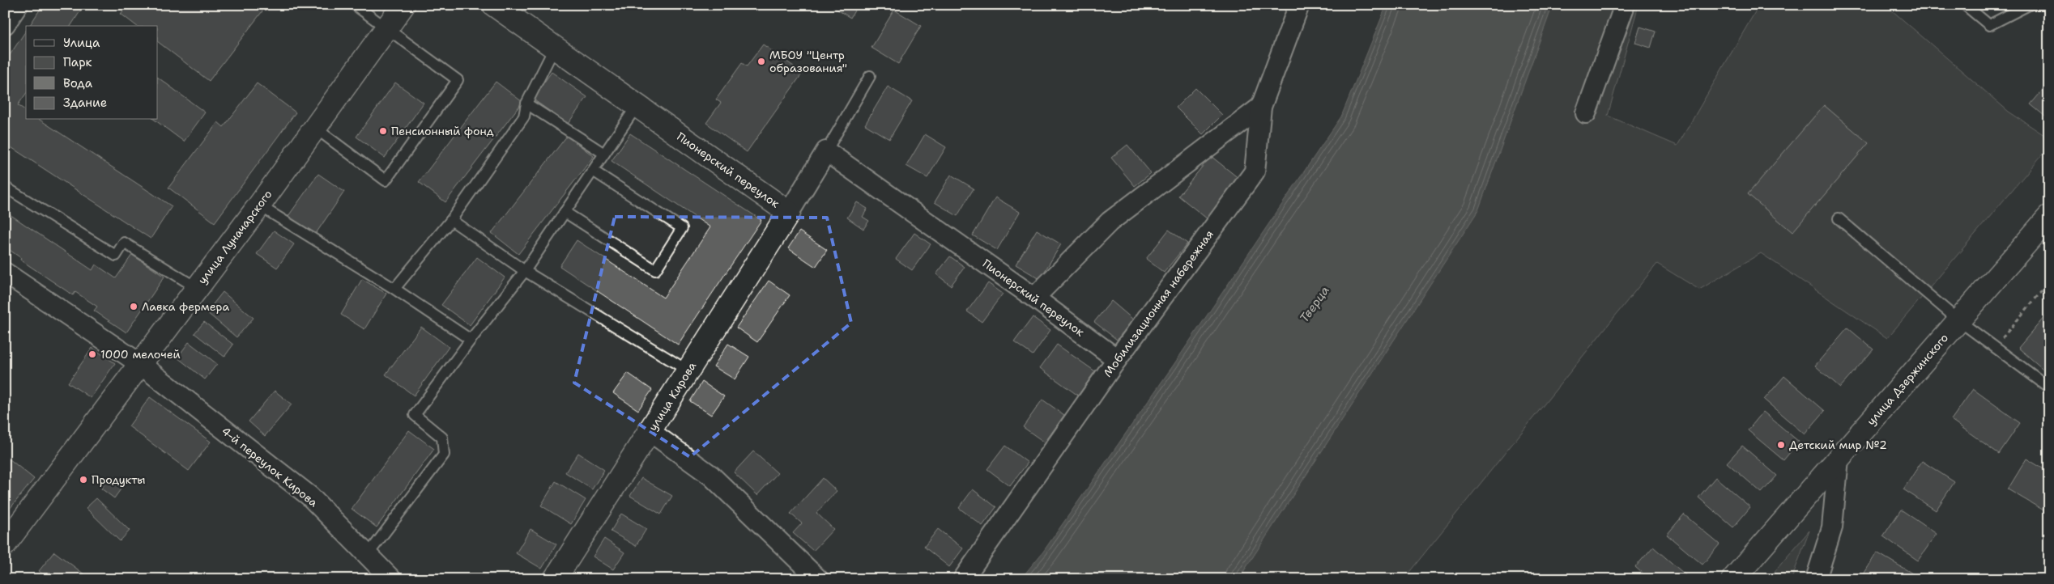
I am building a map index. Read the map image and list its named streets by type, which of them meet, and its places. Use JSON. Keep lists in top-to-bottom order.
{
  "streets": {
    "street": [
      "Пионерский переулок",
      "улица Луначарского",
      "Мобилизационная набережная",
      "улица Дзержинского",
      "улица Кирова",
      "4-й переулок Кирова"
    ]
  },
  "crossings": [
    ["Пионерский переулок", "Мобилизационная набережная"],
    ["Пионерский переулок", "улица Кирова"],
    ["улица Луначарского", "4-й переулок Кирова"]
  ],
  "water": ["Тверца"],
  "places": [
    "МБОУ \"Центр образования\"",
    "Пенсионный фонд",
    "Лавка фермера",
    "1000 мелочей",
    "Детский мир №2",
    "Продукты"
  ],
  "legend": [
    "Улица",
    "Парк",
    "Вода",
    "Здание"
  ]
}
